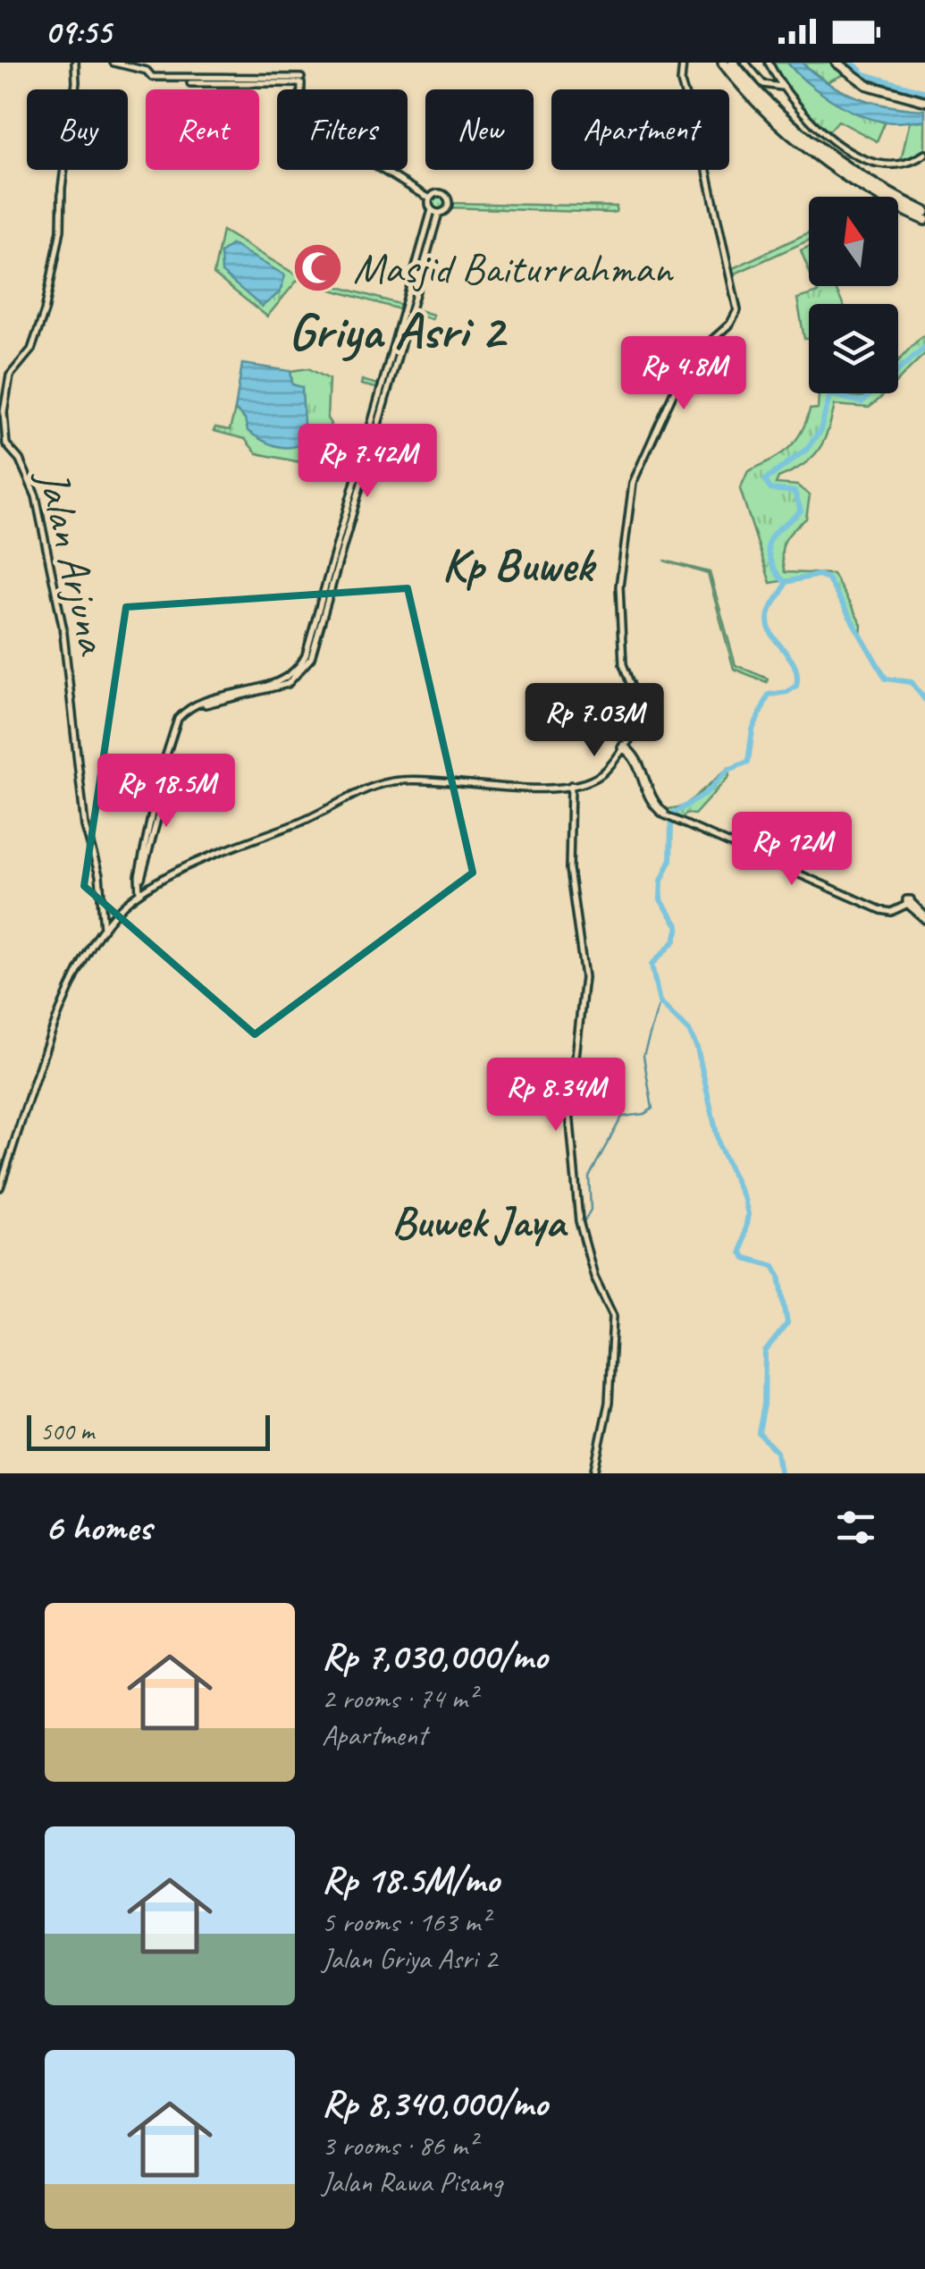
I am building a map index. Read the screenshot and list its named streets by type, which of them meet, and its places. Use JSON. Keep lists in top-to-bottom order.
{
  "streets": {
    "street": ["Jalan Arjuna"]
  },
  "districts": ["Griya Asri 2", "Kp Buwek", "Buwek Jaya"],
  "places": {
    "mosque": ["Masjid Baiturrahman"]
  },
  "scale_bar": "500 m",
  "north": "top",
  "page": {
    "status": "09:55",
    "chip": [
      "Buy",
      "Rent",
      "Filters",
      "New",
      "Apartment"
    ],
    "price": [
      "Rp 4.8M",
      "Rp 7.42M",
      "Rp 7.03M",
      "Rp 18.5M",
      "Rp 12M",
      "Rp 8.34M"
    ],
    "scale": "500 m",
    "heading": "6 homes",
    "list": [
      {
        "name": "Rp 7,030,000/mo",
        "note": "2 rooms · 74 m² · Apartment"
      },
      {
        "name": "Rp 18.5M/mo",
        "note": "5 rooms · 163 m² · Jalan Griya Asri 2"
      },
      {
        "name": "Rp 8,340,000/mo",
        "note": "3 rooms · 86 m² · Jalan Rawa Pisang"
      }
    ]
  }
}
